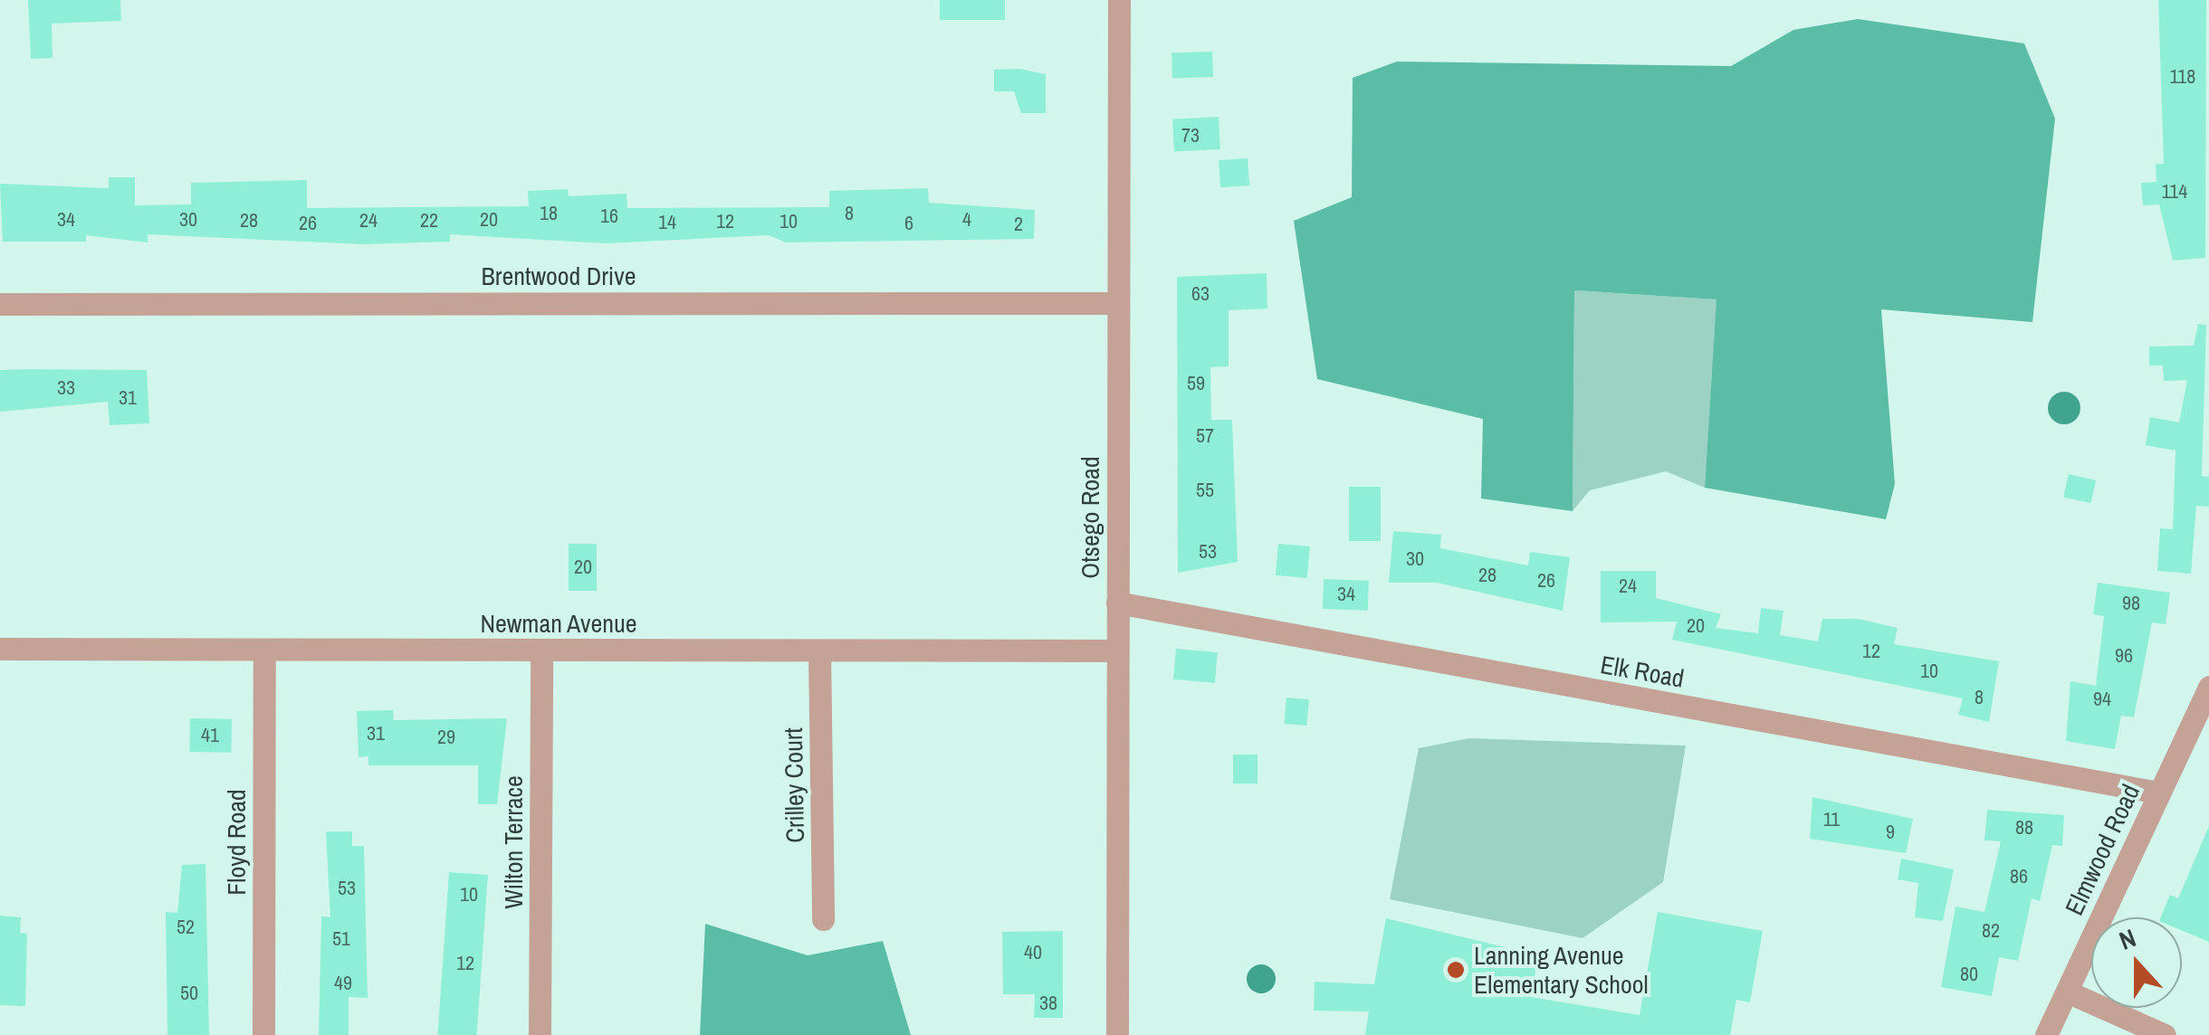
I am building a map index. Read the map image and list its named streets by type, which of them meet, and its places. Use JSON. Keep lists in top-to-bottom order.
{
  "streets": {
    "street": [
      "Brentwood Drive",
      "Otsego Road",
      "Newman Avenue",
      "Elk Road",
      "Crilley Court",
      "Floyd Road",
      "Wilton Terrace",
      "Elmwood Road"
    ]
  },
  "crossings": [
    ["Brentwood Drive", "Otsego Road"],
    ["Otsego Road", "Newman Avenue"],
    ["Otsego Road", "Elk Road"],
    ["Newman Avenue", "Crilley Court"],
    ["Newman Avenue", "Floyd Road"],
    ["Newman Avenue", "Wilton Terrace"],
    ["Elk Road", "Elmwood Road"]
  ],
  "places": ["Lanning Avenue Elementary School"],
  "house_numbers": [
    "118",
    "73",
    "114",
    "18",
    "8",
    "16",
    "34",
    "30",
    "20",
    "4",
    "28",
    "24",
    "22",
    "12",
    "10",
    "14",
    "26",
    "6",
    "2",
    "63",
    "59",
    "33",
    "31",
    "57",
    "55",
    "53",
    "30",
    "20",
    "28",
    "26",
    "24",
    "34",
    "98",
    "20",
    "12",
    "96",
    "10",
    "8",
    "94",
    "31",
    "41",
    "29",
    "11",
    "88",
    "9",
    "86",
    "53",
    "10",
    "52",
    "82",
    "51",
    "40",
    "12",
    "80",
    "49",
    "50",
    "38"
  ],
  "north": "top"
}
